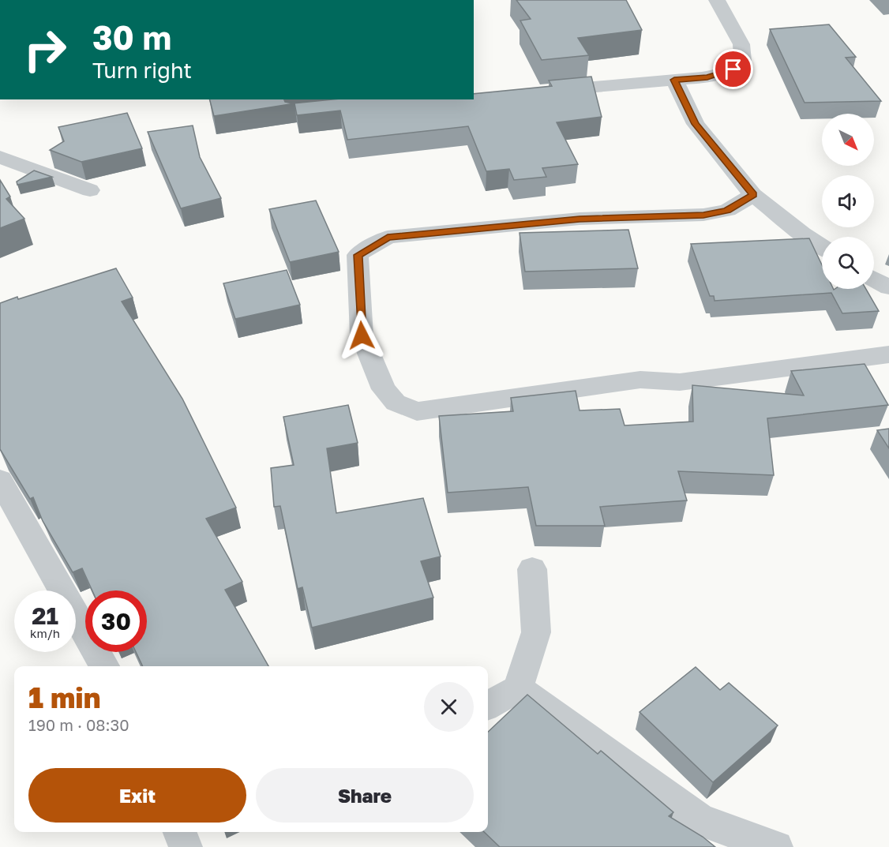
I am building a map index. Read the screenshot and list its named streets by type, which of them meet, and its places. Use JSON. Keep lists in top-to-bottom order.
{
  "north": "bottom right",
  "page": {
    "turn": ["30 m", "Turn right"],
    "speed": "21 km/h",
    "limit": "30",
    "heading": ["1 min", "190 m · 08:30"],
    "buttons": ["Exit", "Share"]
  }
}
